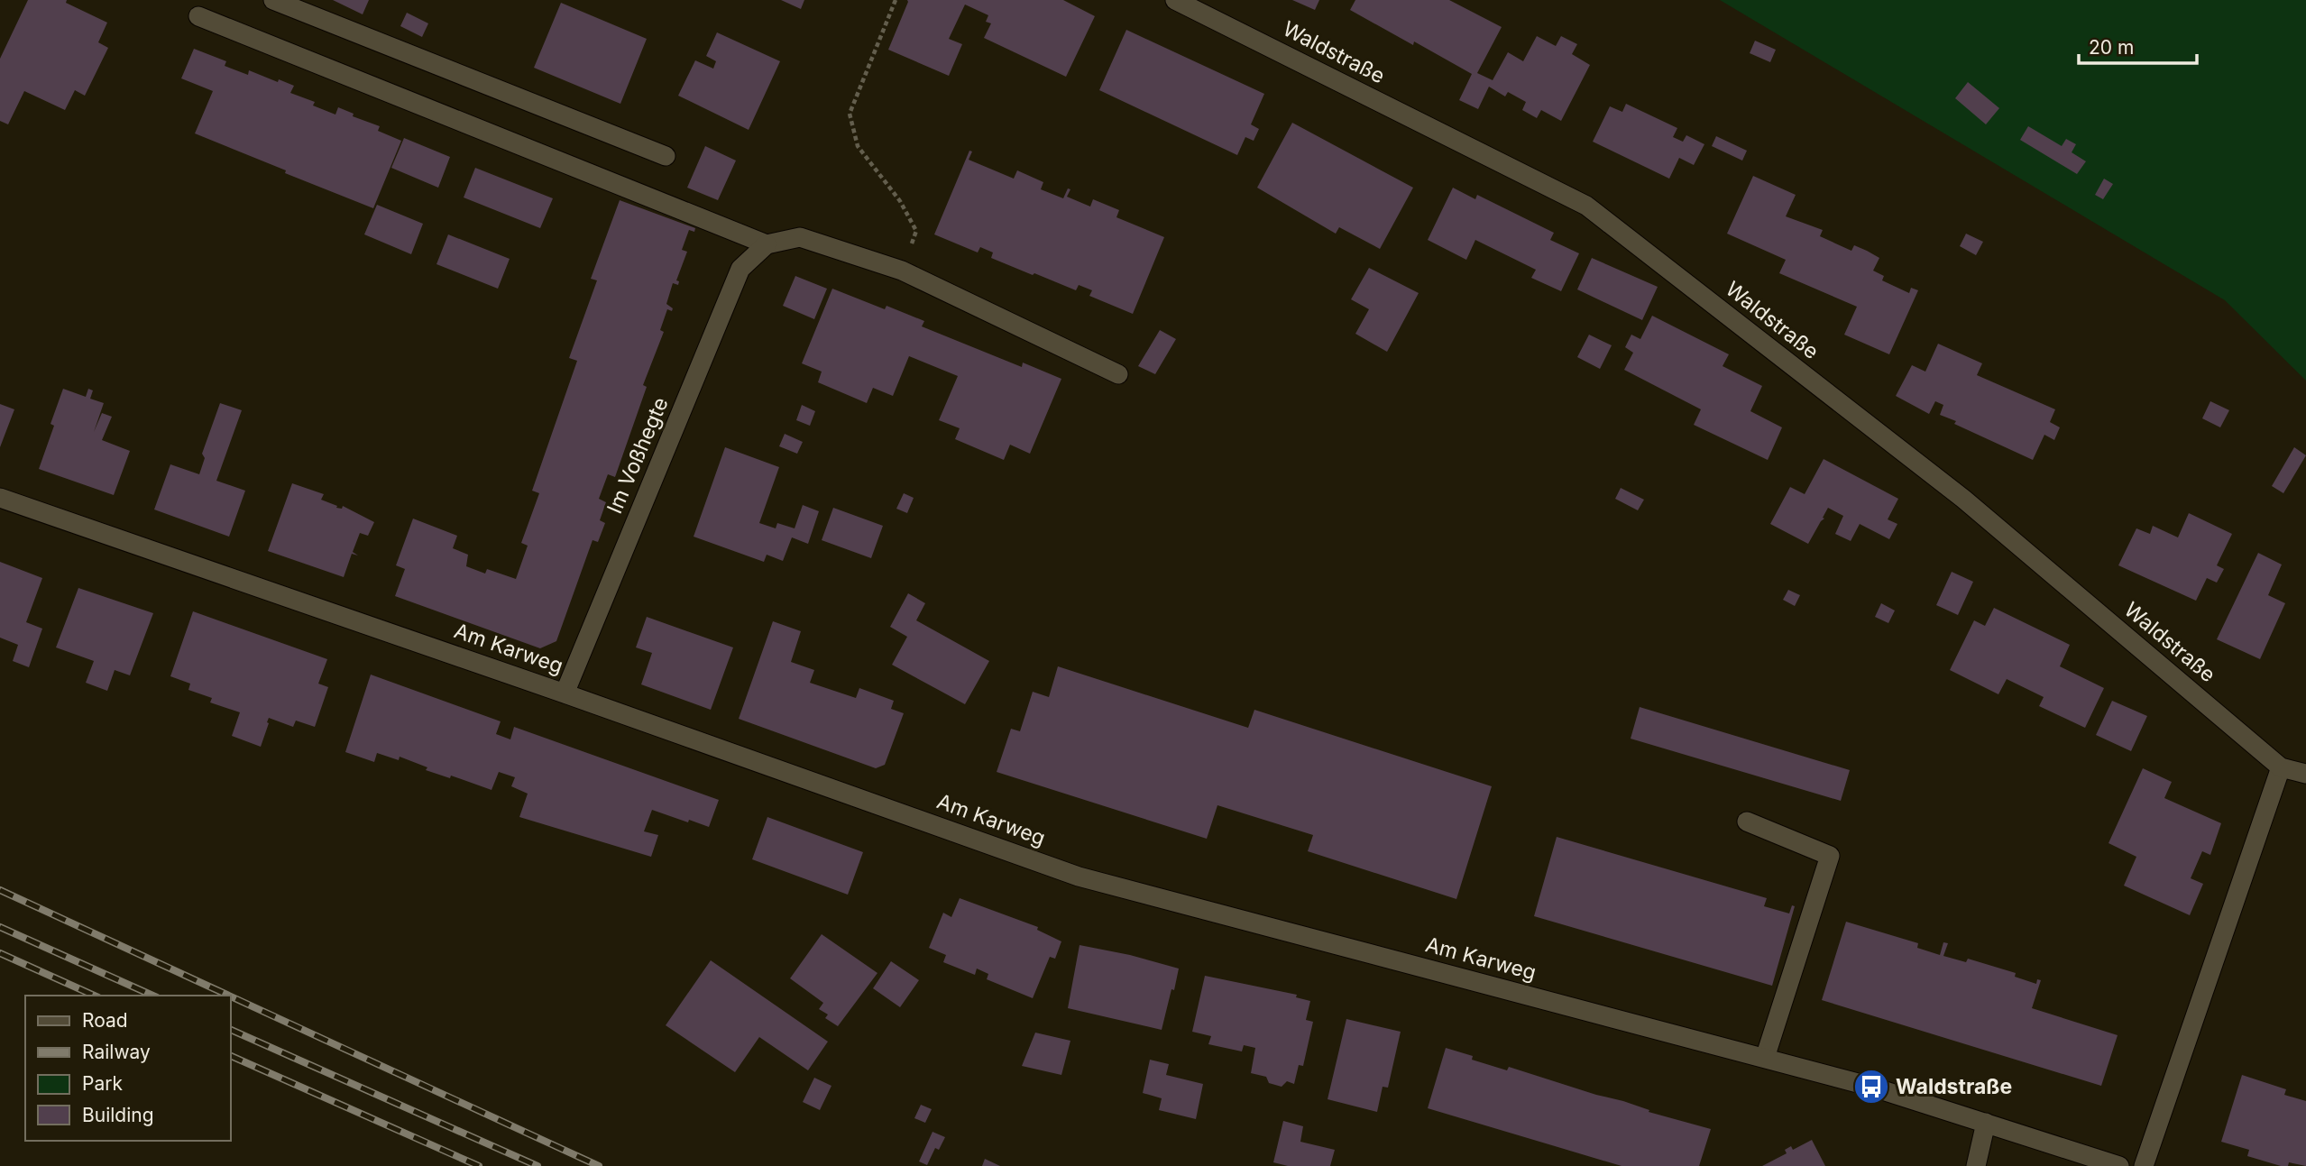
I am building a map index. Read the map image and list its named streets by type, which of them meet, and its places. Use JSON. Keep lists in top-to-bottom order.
{
  "streets": {
    "street": ["Waldstraße", "Im Voßhegte", "Am Karweg"]
  },
  "crossings": [
    ["Im Voßhegte", "Am Karweg"]
  ],
  "places": {
    "bus stop": ["Waldstraße"]
  },
  "legend": [
    "Road",
    "Railway",
    "Park",
    "Building"
  ],
  "scale_bar": "20 m"
}
